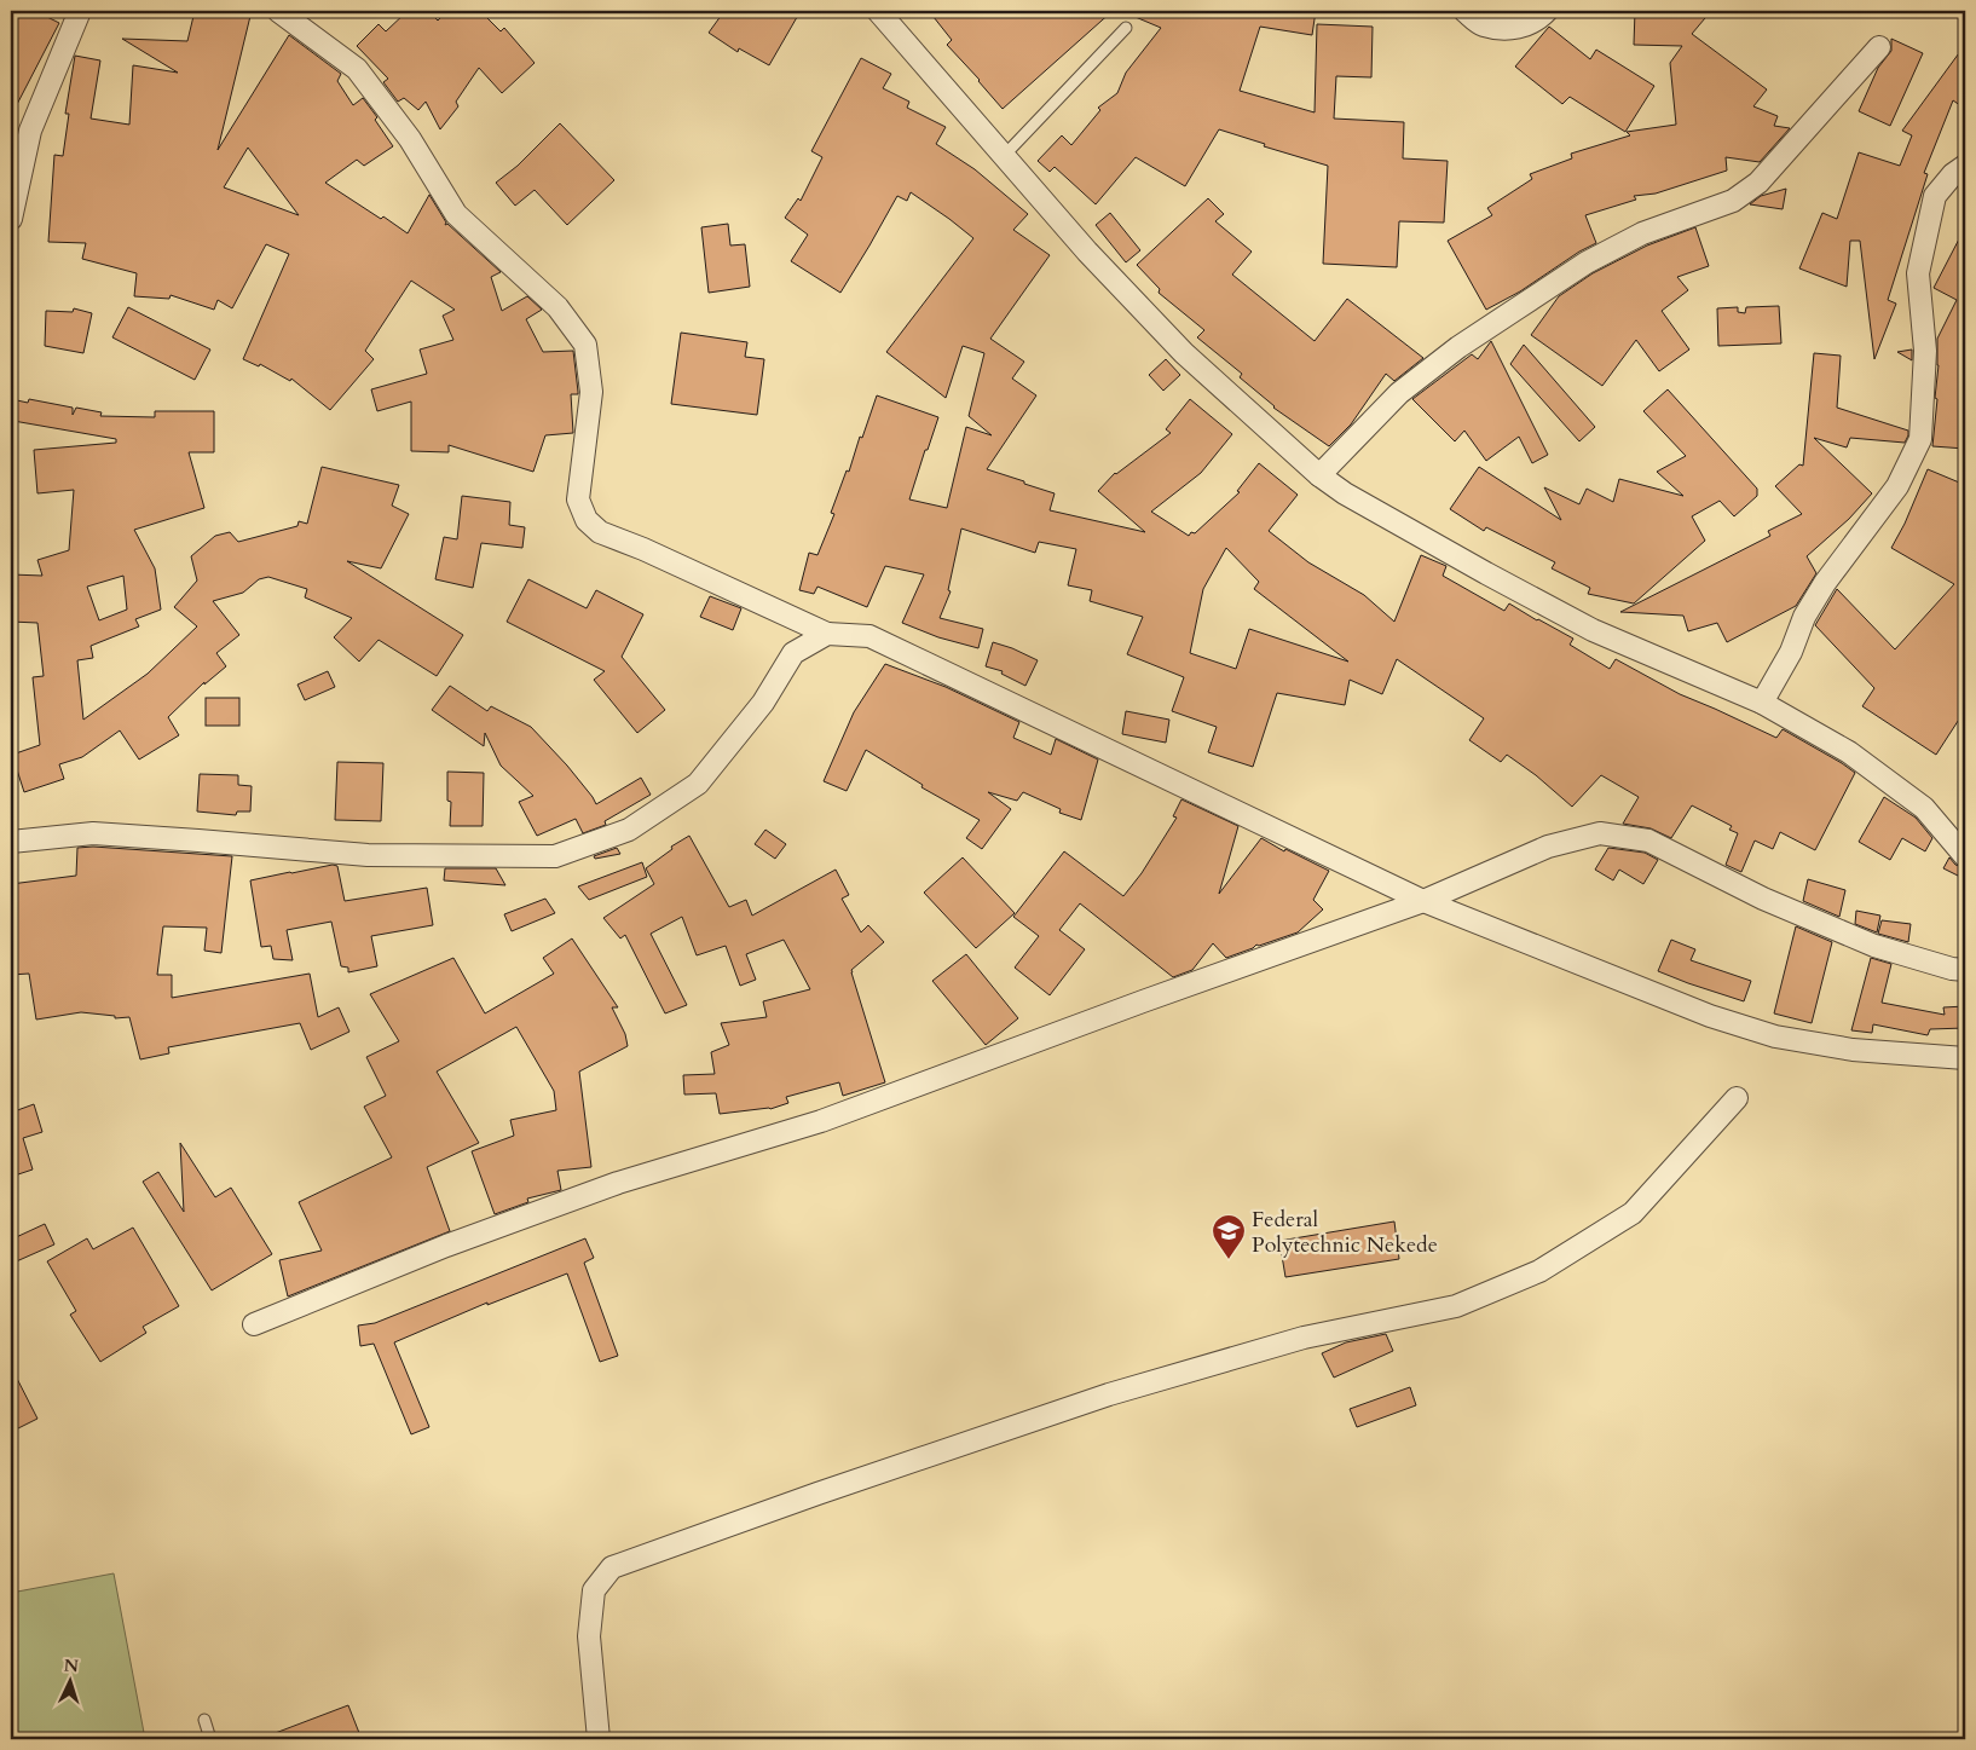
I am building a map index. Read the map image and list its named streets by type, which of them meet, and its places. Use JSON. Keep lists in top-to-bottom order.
{
  "places": {
    "school or university": ["Federal Polytechnic Nekede"]
  },
  "north": "top"
}
